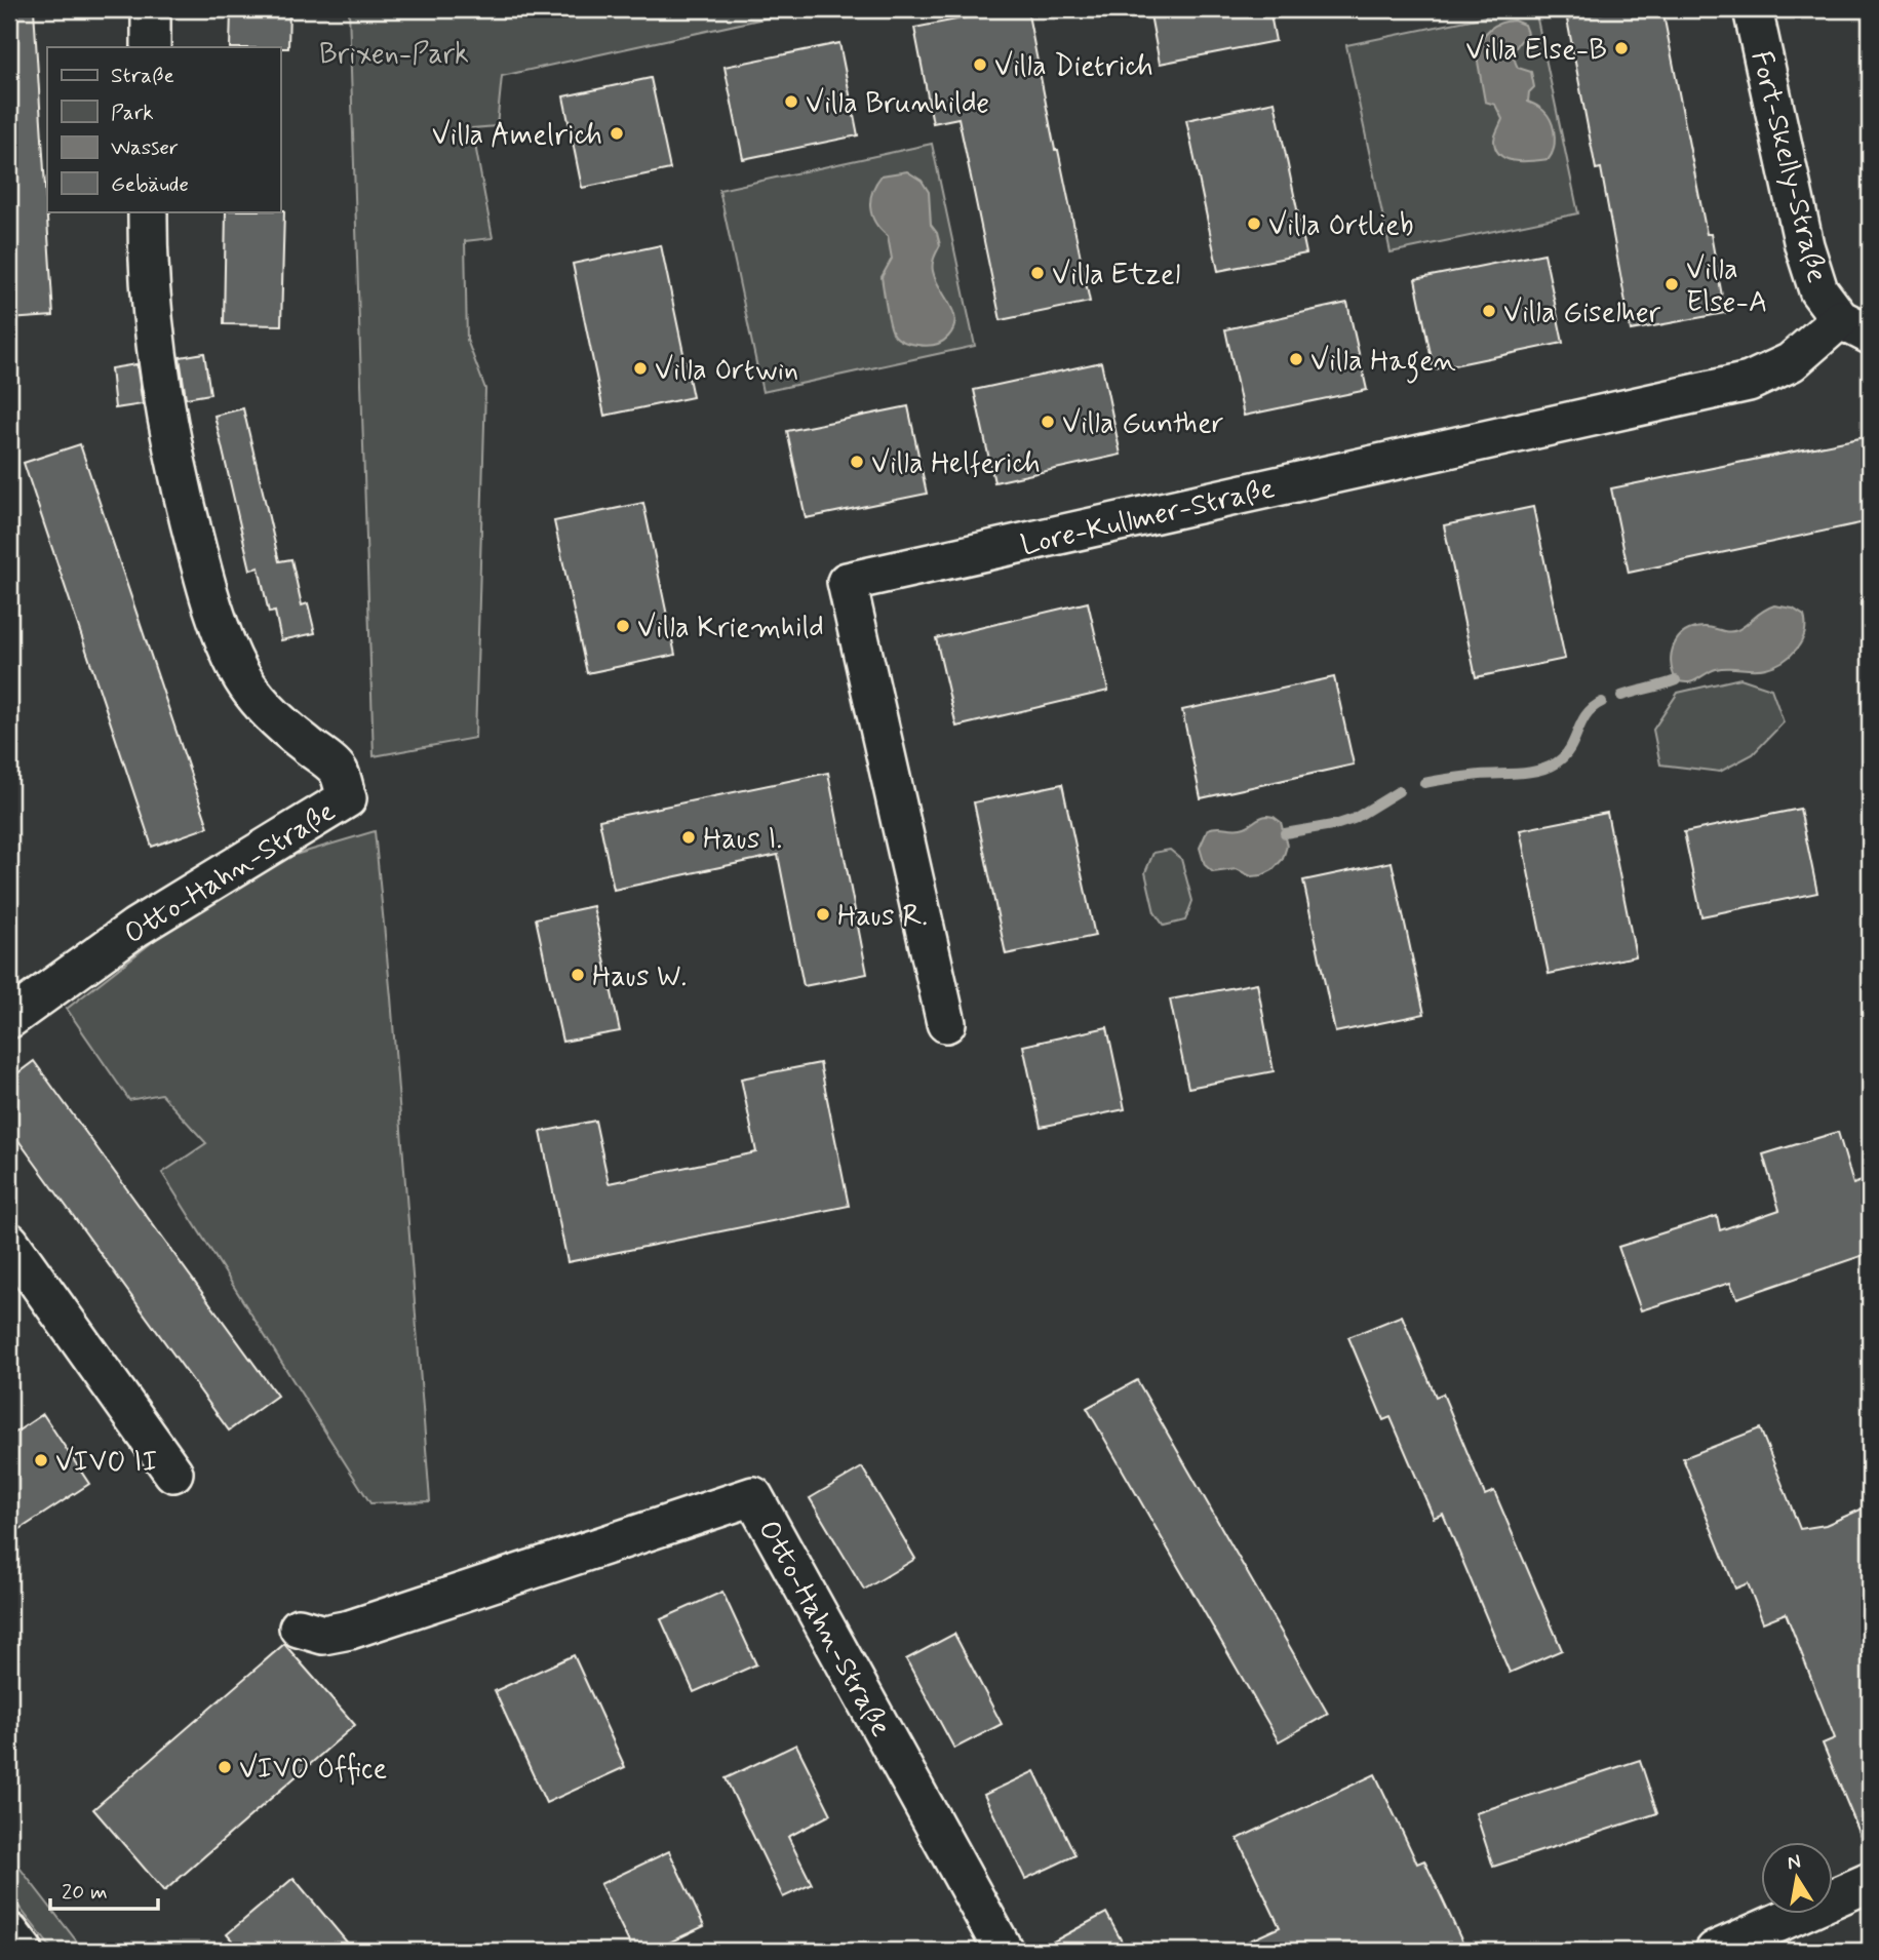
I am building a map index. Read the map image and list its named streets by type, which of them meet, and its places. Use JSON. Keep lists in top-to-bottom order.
{
  "streets": {
    "street": ["Fort-Skelly-Straße", "Lore-Kullmer-Straße", "Otto-Hahn-Straße"]
  },
  "crossings": [
    ["Fort-Skelly-Straße", "Lore-Kullmer-Straße"]
  ],
  "parks": ["Brixen-Park"],
  "places": [
    "Villa Else-B",
    "Villa Dietrich",
    "Villa Brunhilde",
    "Villa Amelrich",
    "Villa Ortlieb",
    "Villa Etzel",
    "Villa Else-A",
    "Villa Giselher",
    "Villa Hagen",
    "Villa Ortwin",
    "Villa Gunther",
    "Villa Helferich",
    "Villa Kriemhild",
    "Haus I.",
    "Haus R.",
    "Haus W.",
    "VIVO II",
    "VIVO Office"
  ],
  "legend": [
    "Straße",
    "Park",
    "Wasser",
    "Gebäude"
  ],
  "scale_bar": "20 m",
  "north": "top"
}
